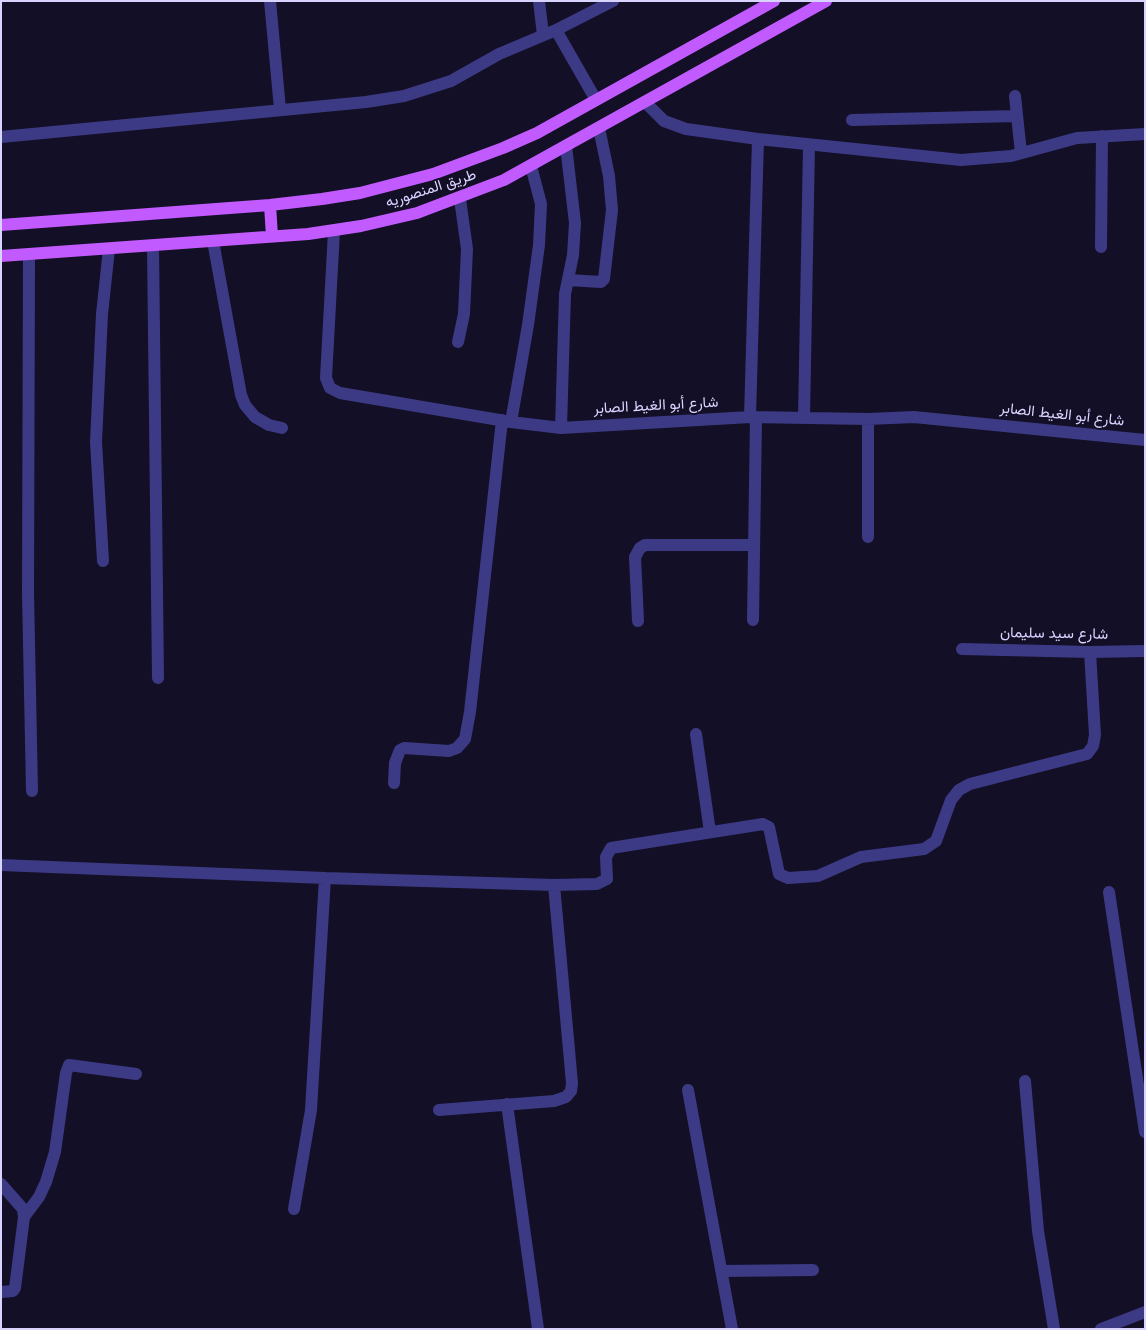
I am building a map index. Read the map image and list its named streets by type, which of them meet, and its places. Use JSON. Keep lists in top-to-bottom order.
{
  "streets": {
    "main road": ["طريق المنصوريه"],
    "street": ["شارع أبو الغيط الصابر", "شارع سيد سليمان"]
  },
  "crossings": [
    ["طريق المنصوريه", "شارع أبو الغيط الصابر"]
  ]
}
